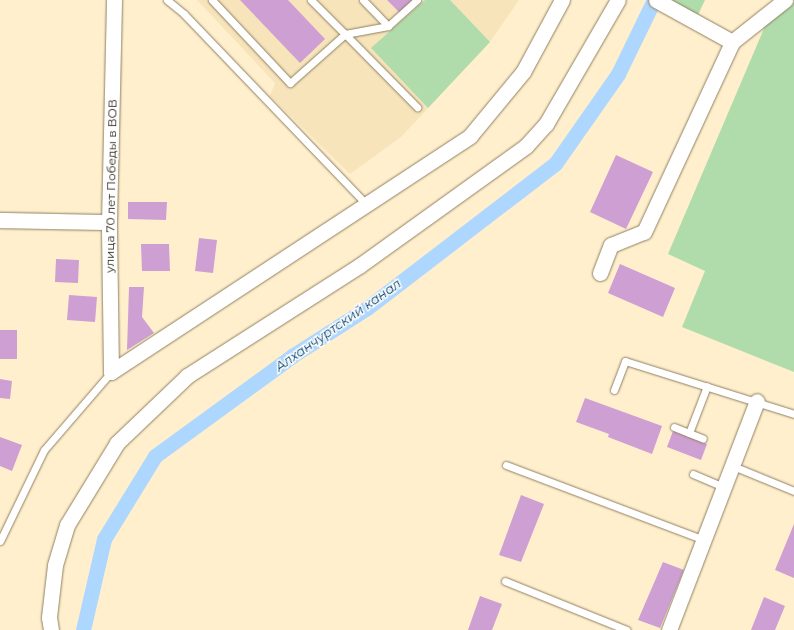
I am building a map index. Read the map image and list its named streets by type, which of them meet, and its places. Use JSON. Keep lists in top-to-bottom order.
{
  "streets": {
    "street": ["улица 70 лет Победы в ВОВ"]
  },
  "water": ["Алханчуртский канал"]
}
